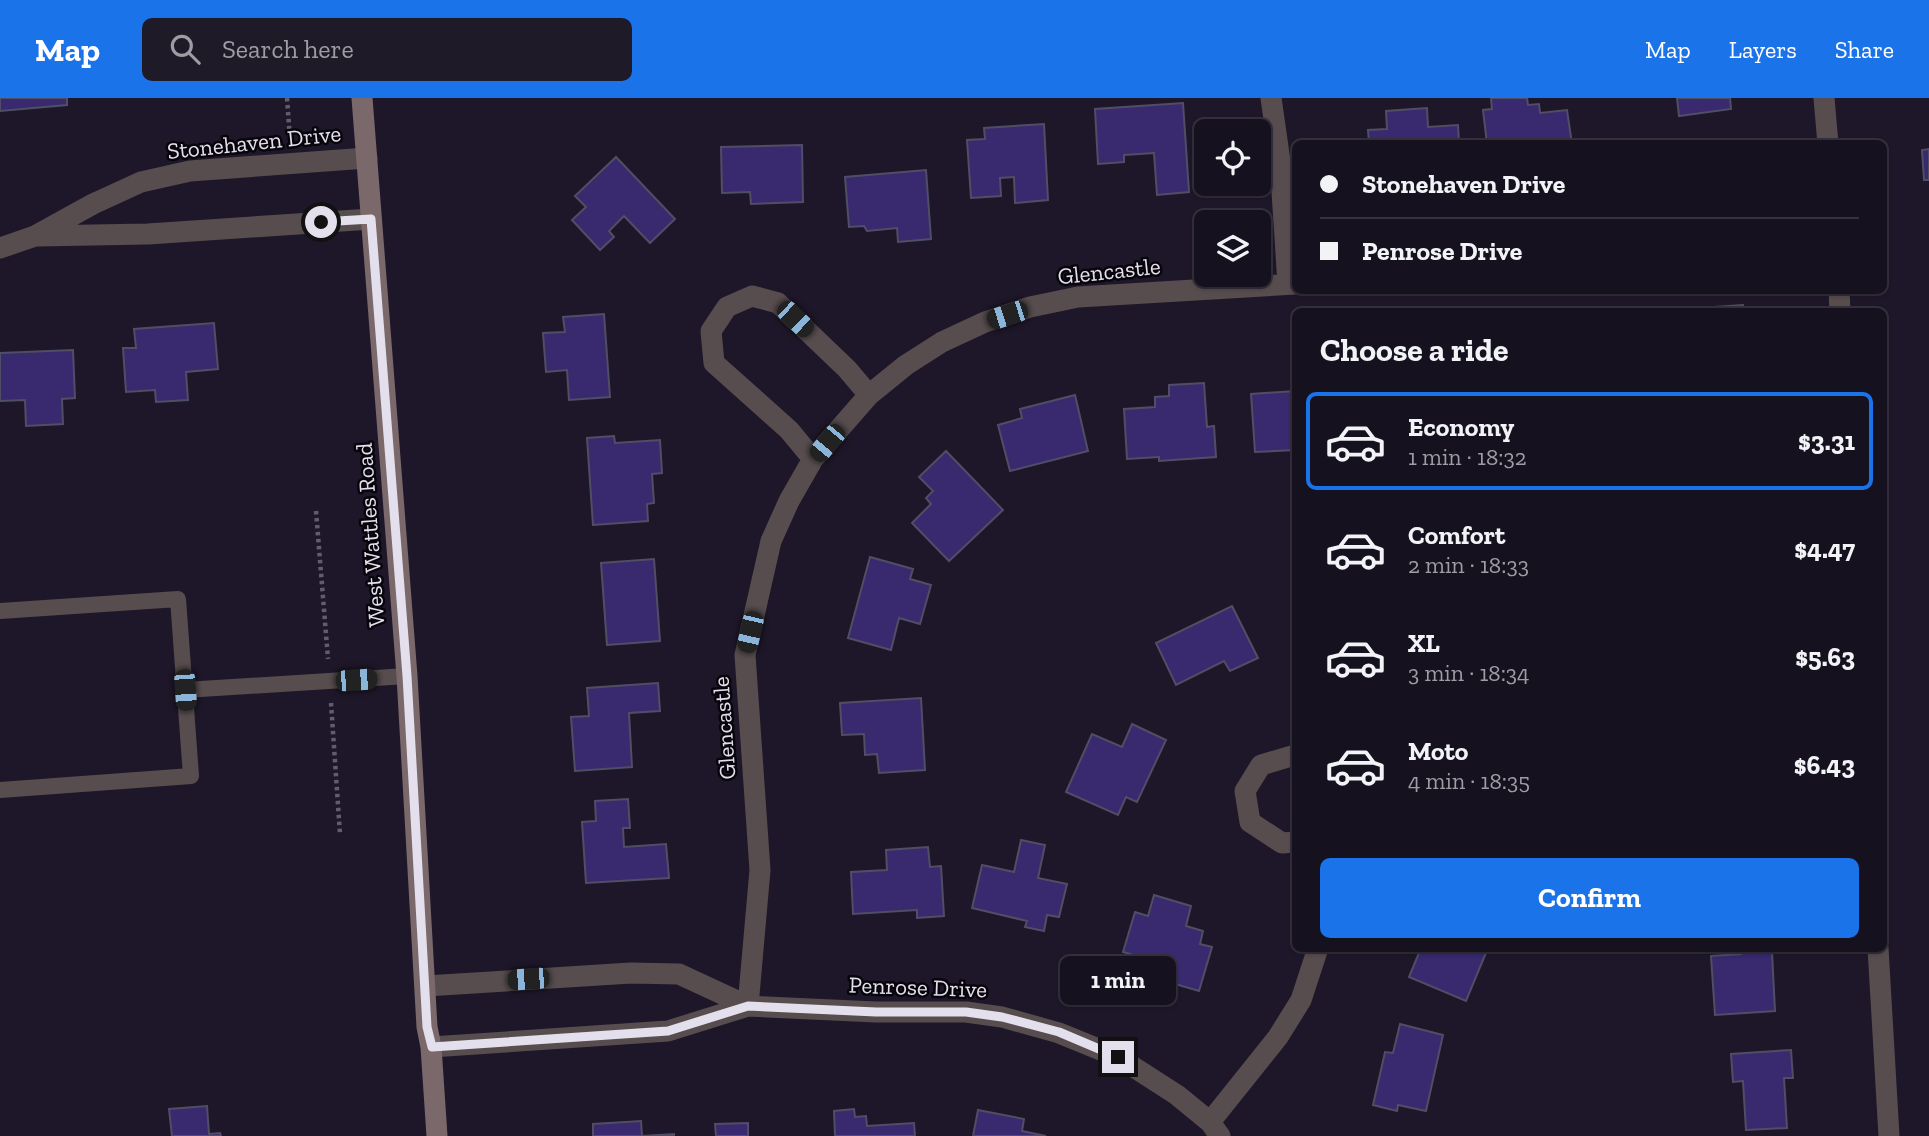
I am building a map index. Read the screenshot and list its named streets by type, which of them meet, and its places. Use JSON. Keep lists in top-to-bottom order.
{
  "streets": {
    "street": [
      "Stonehaven Drive",
      "Glencastle",
      "West Wattles Road",
      "Penrose Drive"
    ]
  },
  "crossings": [
    ["Stonehaven Drive", "West Wattles Road"],
    ["Glencastle", "Penrose Drive"],
    ["West Wattles Road", "Penrose Drive"]
  ],
  "page": {
    "header": "Map",
    "search": "Search here",
    "nav": ["Map", "Layers", "Share"],
    "banner": ["Stonehaven Drive", "Penrose Drive"],
    "heading": "Choose a ride",
    "list": [
      {
        "name": "Economy",
        "note": "1 min · 18:32",
        "value": "$3.31"
      },
      {
        "name": "Comfort",
        "note": "2 min · 18:33",
        "value": "$4.47"
      },
      {
        "name": "XL",
        "note": "3 min · 18:34",
        "value": "$5.63"
      },
      {
        "name": "Moto",
        "note": "4 min · 18:35",
        "value": "$6.43"
      }
    ],
    "buttons": "Confirm",
    "bubble": "1 min"
  }
}
